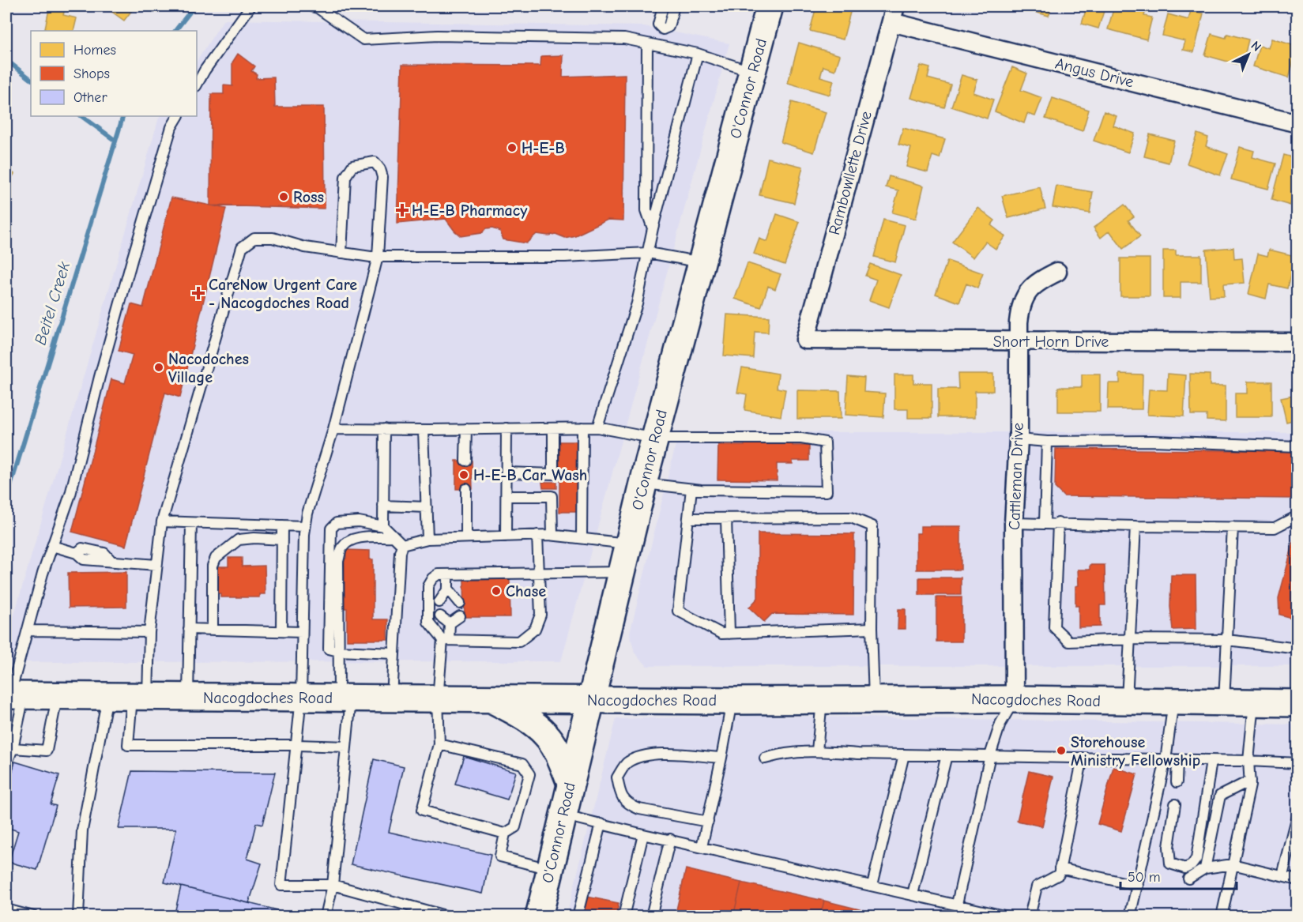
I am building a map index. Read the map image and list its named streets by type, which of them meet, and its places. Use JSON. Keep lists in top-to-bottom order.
{
  "streets": {
    "main road": ["O'Connor Road", "Nacogdoches Road"],
    "street": [
      "Angus Drive",
      "Rambowllette Drive",
      "Short Horn Drive",
      "Cattleman Drive"
    ]
  },
  "crossings": [
    ["Angus Drive", "Rambowllette Drive"],
    ["O'Connor Road", "Nacogdoches Road"],
    ["Rambowllette Drive", "Short Horn Drive"],
    ["Short Horn Drive", "Cattleman Drive"],
    ["Cattleman Drive", "Nacogdoches Road"]
  ],
  "water": ["Beitel Creek"],
  "places": {
    "other": [
      "H-E-B",
      "Ross",
      "Nacodoches Village",
      "H-E-B Car Wash",
      "Chase",
      "Storehouse Ministry Fellowship"
    ],
    "health": ["H-E-B Pharmacy", "CareNow Urgent Care - Nacogdoches Road"]
  },
  "legend": ["Homes", "Shops", "Other"],
  "scale_bar": "50 m",
  "north": "top right"
}
